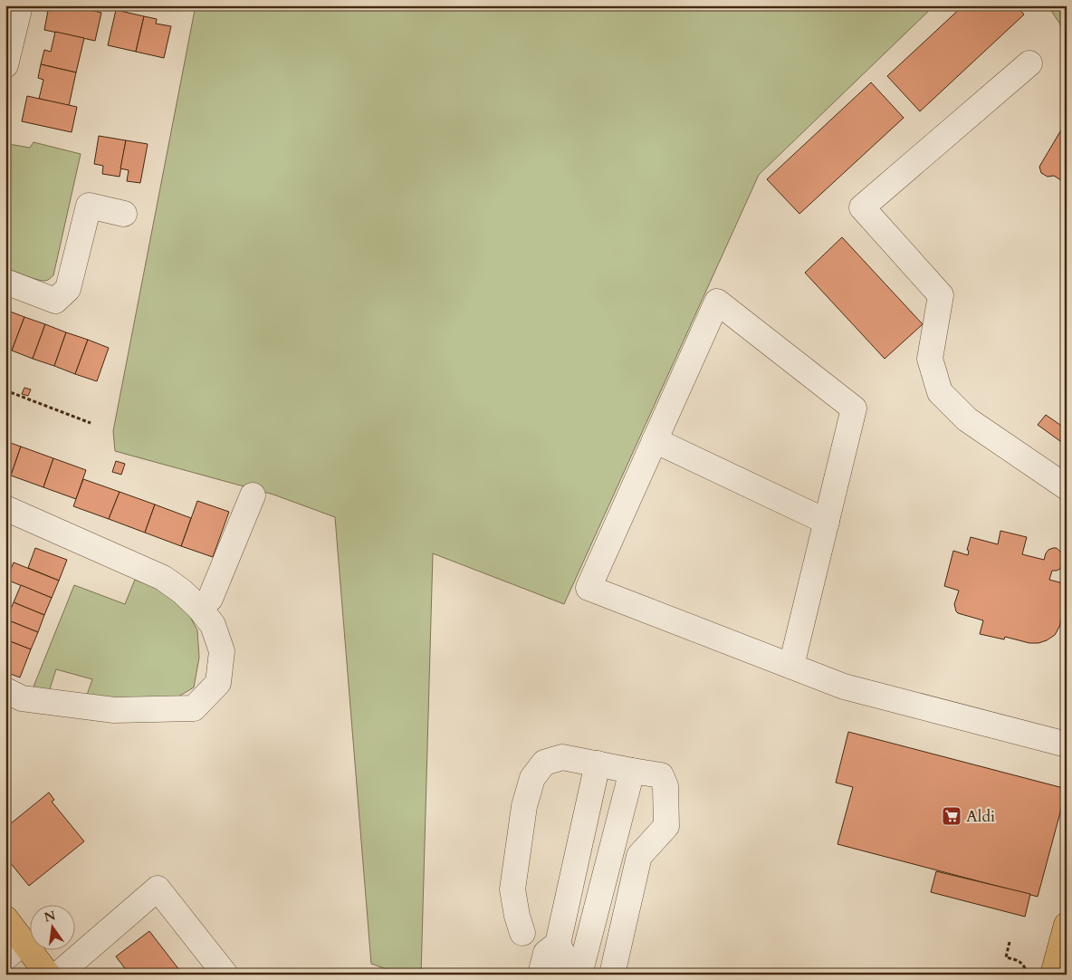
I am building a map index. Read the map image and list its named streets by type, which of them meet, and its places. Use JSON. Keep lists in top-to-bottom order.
{
  "places": {
    "supermarket": ["Aldi"]
  },
  "north": "top"
}
